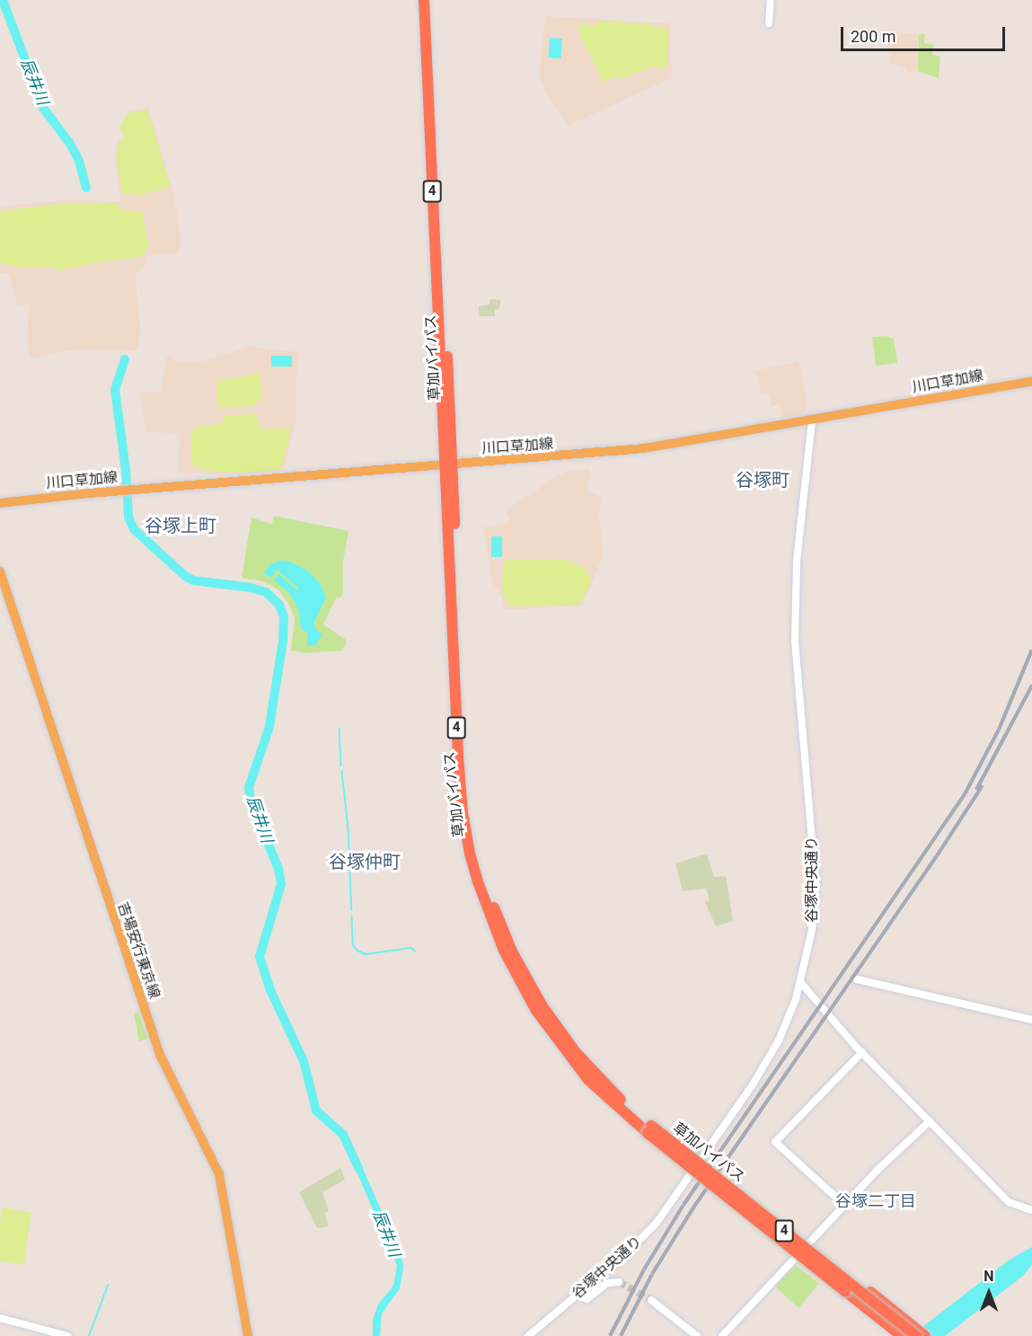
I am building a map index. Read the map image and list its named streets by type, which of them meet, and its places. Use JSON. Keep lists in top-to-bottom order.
{
  "streets": {
    "highway": ["4", "草加バイパス"],
    "main road": ["川口草加線", "吉場安行東京線"],
    "street": ["谷塚中央通り"]
  },
  "crossings": [
    ["草加バイパス", "川口草加線"],
    ["川口草加線", "谷塚中央通り"]
  ],
  "districts": [
    "谷塚町",
    "谷塚上町",
    "谷塚仲町",
    "谷塚二丁目"
  ],
  "water": ["辰井川"],
  "scale_bar": "200 m",
  "north": "top"
}
